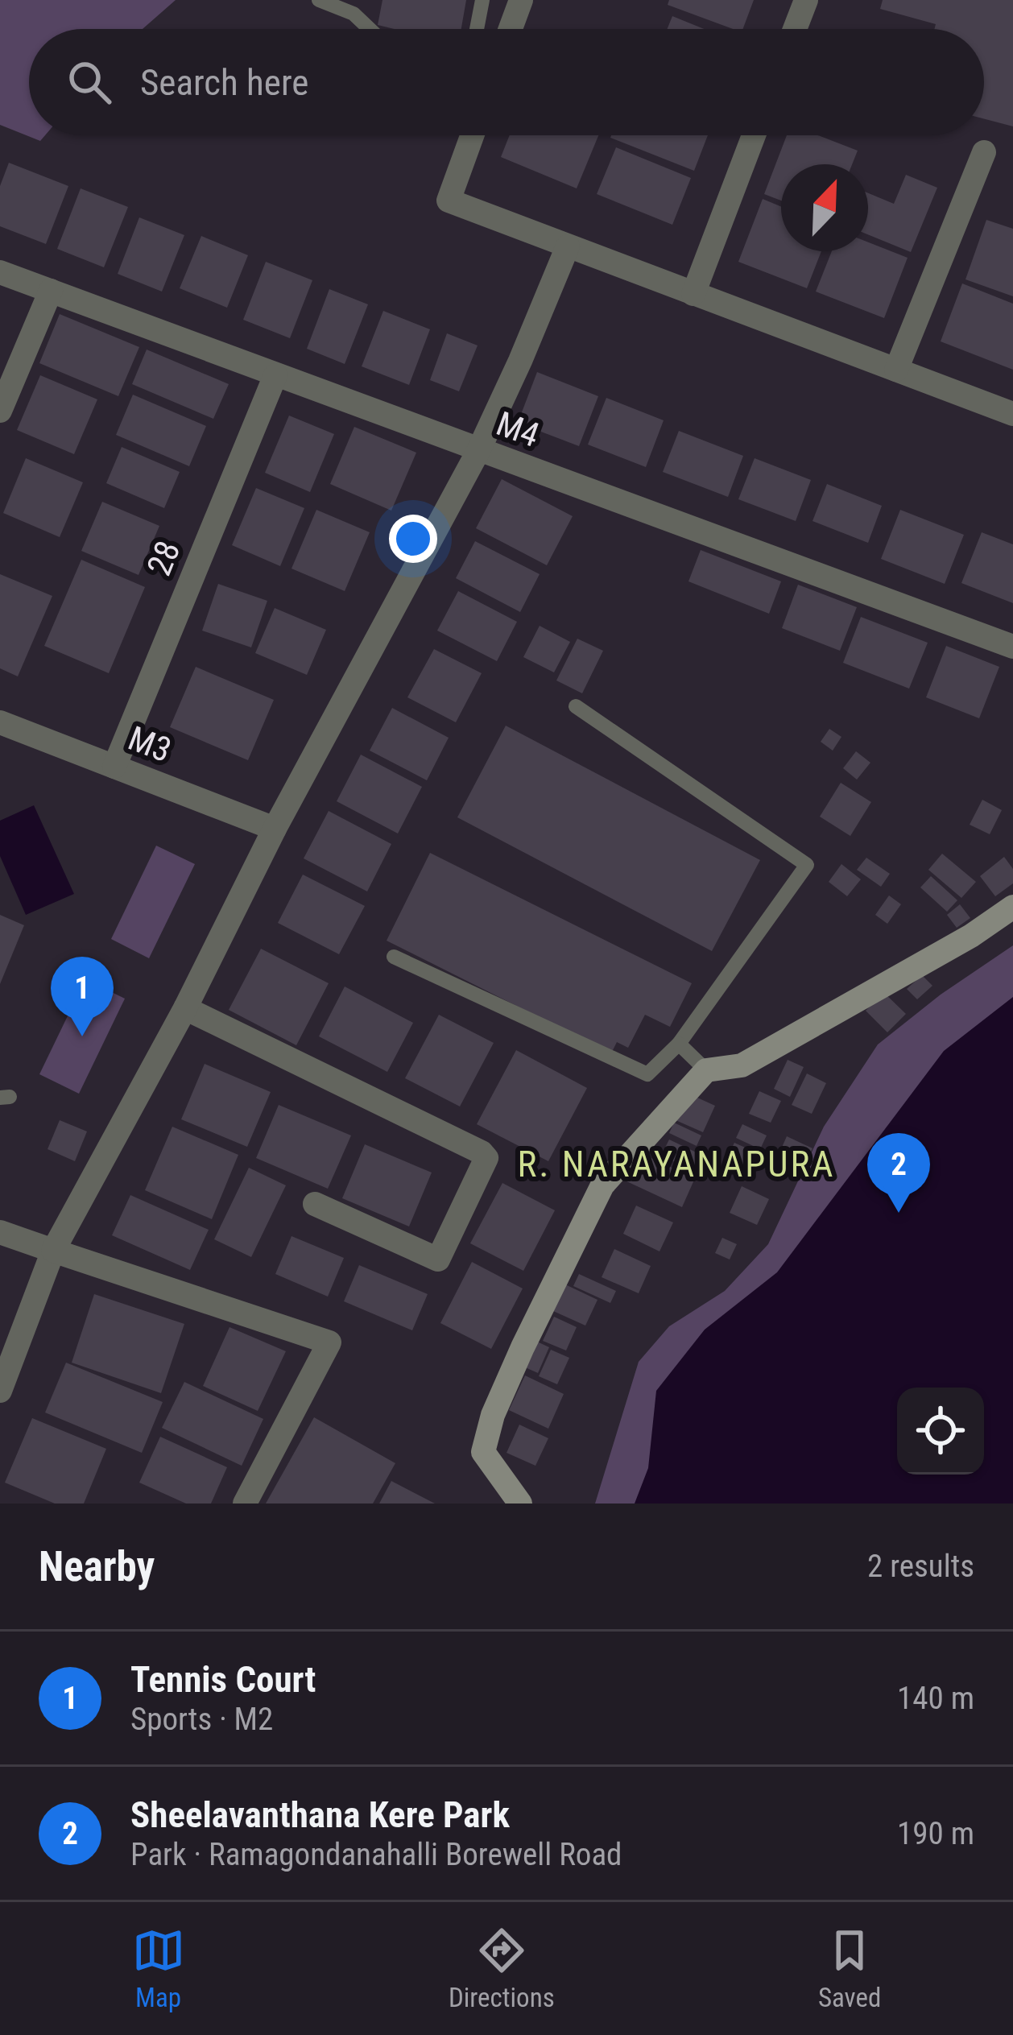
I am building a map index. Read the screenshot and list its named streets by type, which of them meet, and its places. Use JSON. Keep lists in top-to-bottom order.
{
  "streets": {
    "street": ["M4", "28", "M3"]
  },
  "crossings": [
    ["M4", "28"],
    ["28", "M3"]
  ],
  "districts": ["R. NARAYANAPURA"],
  "north": "top right",
  "page": {
    "search": "Search here",
    "pins": ["1", "2"],
    "heading": ["Nearby", "2 results"],
    "list": [
      {
        "mark": "1",
        "name": "Tennis Court",
        "note": "Sports · M2",
        "value": "140 m"
      },
      {
        "mark": "2",
        "name": "Sheelavanthana Kere Park",
        "note": "Park · Ramagondanahalli Borewell Road",
        "value": "190 m"
      }
    ],
    "nav": ["Map", "Directions", "Saved"]
  }
}
